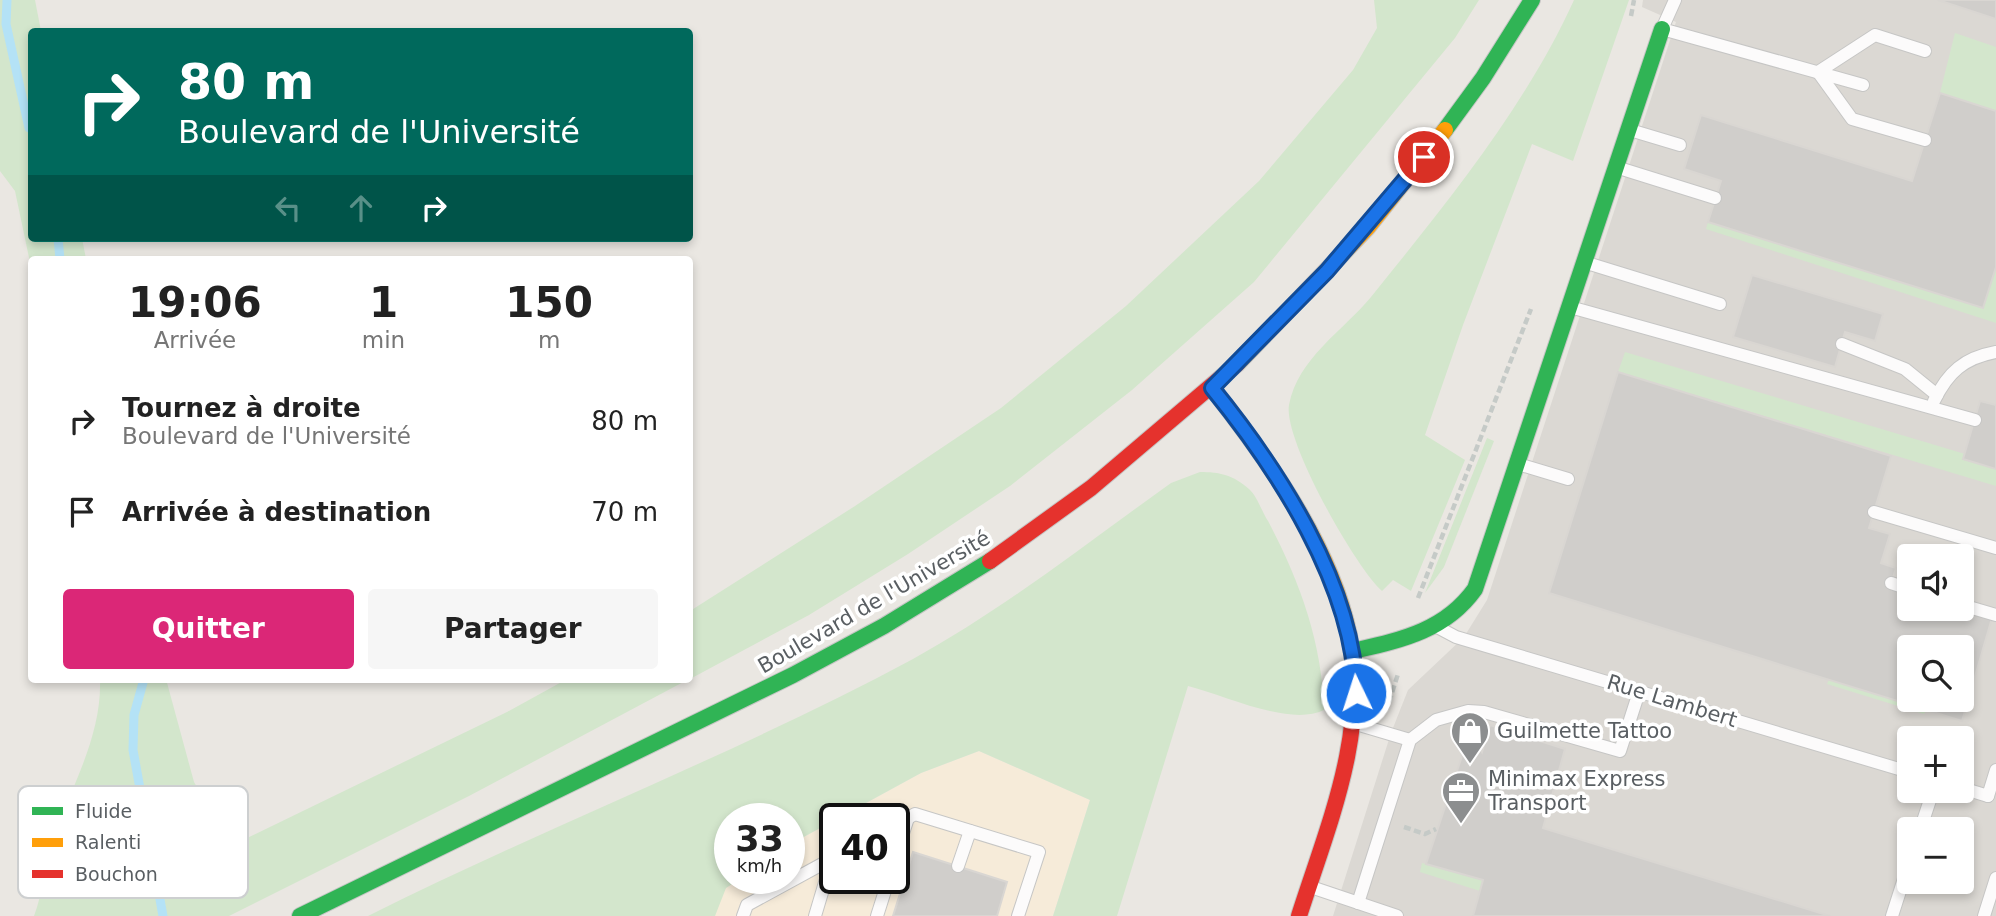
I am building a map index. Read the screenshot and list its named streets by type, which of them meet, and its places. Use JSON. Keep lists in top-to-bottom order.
{
  "streets": {
    "main road": ["Boulevard de l'Université"],
    "lane": ["Rue Lambert"]
  },
  "places": {
    "shop": ["Guilmette Tattoo"],
    "office": ["Minimax Express Transport"]
  },
  "legend": ["Fluide", "Ralenti", "Bouchon"],
  "page": {
    "turn": ["80 m", "Boulevard de l'Université"],
    "eta": [
      "19:06",
      "Arrivée",
      "1",
      "min",
      "150",
      "m"
    ],
    "list": [
      {
        "name": "Tournez à droite",
        "note": "Boulevard de l'Université",
        "value": "80 m"
      },
      {
        "name": "Arrivée à destination",
        "value": "70 m"
      }
    ],
    "map_buttons": ["+", "−"],
    "buttons": ["Quitter", "Partager"],
    "speed": "33 km/h",
    "limit": "40"
  }
}
